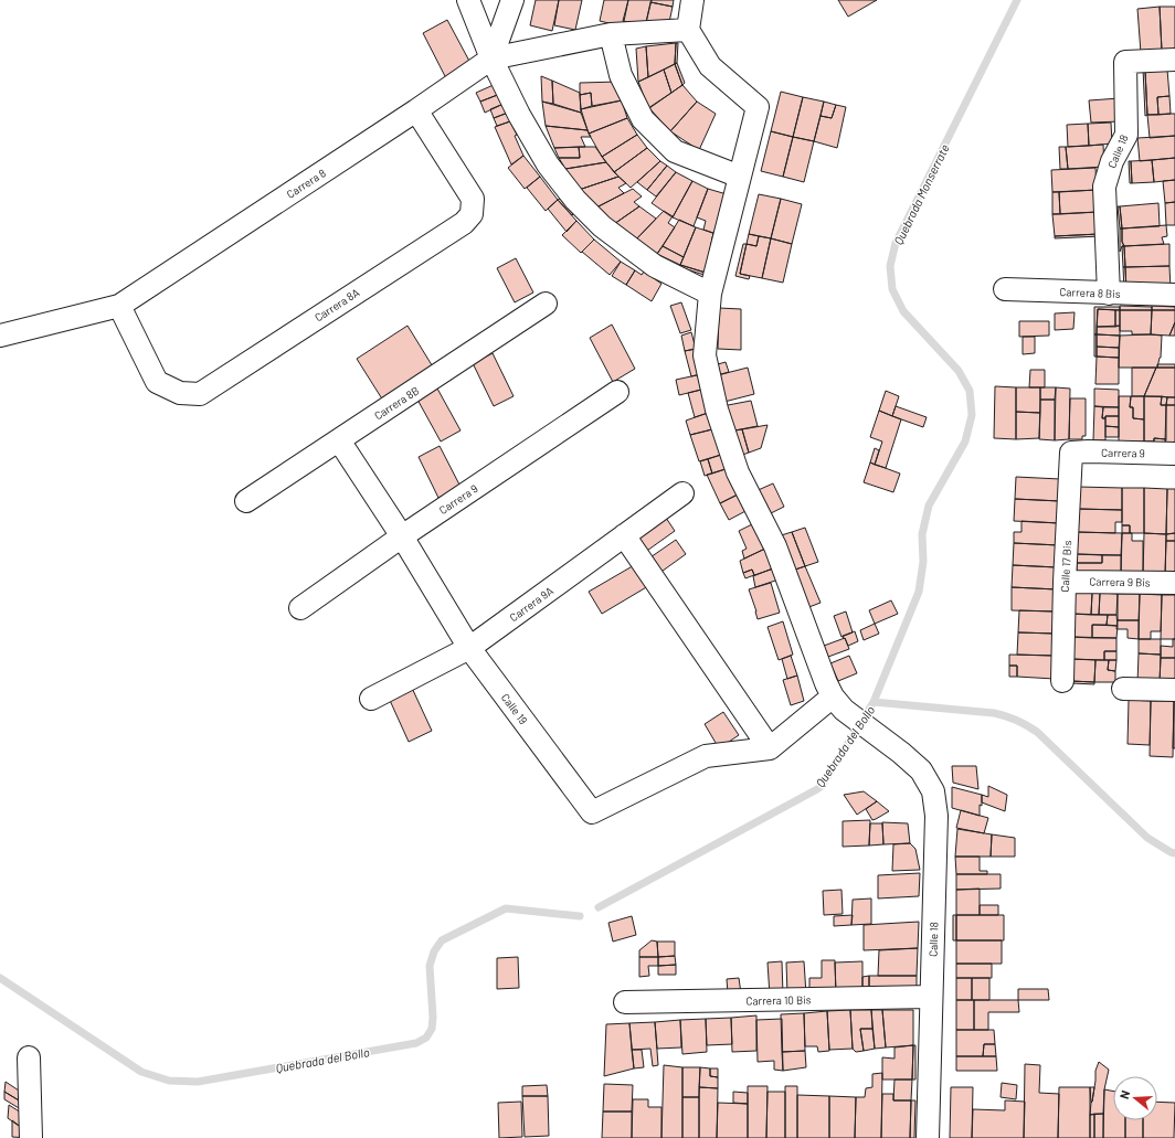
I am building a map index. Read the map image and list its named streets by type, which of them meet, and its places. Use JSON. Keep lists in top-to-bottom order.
{
  "streets": {
    "street": [
      "Calle 18",
      "Carrera 8",
      "Carrera 8 Bis",
      "Carrera 8A",
      "Carrera 8B",
      "Carrera 9",
      "Calle 17 Bis",
      "Carrera 9 Bis",
      "Carrera 9A",
      "Calle 19",
      "Carrera 10 Bis"
    ]
  },
  "crossings": [
    ["Calle 18", "Carrera 8 Bis"],
    ["Calle 18", "Carrera 10 Bis"],
    ["Carrera 8", "Carrera 8A"],
    ["Carrera 8B", "Calle 19"],
    ["Carrera 9", "Calle 17 Bis"],
    ["Carrera 9", "Calle 19"],
    ["Calle 17 Bis", "Carrera 9 Bis"],
    ["Carrera 9A", "Calle 19"]
  ],
  "water": ["Quebrada Monserrate", "Quebrada del Bollo"],
  "north": "left"
}
